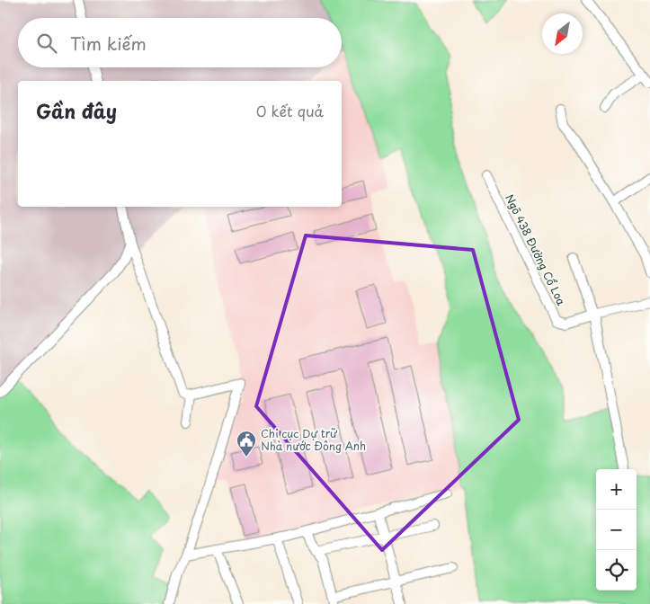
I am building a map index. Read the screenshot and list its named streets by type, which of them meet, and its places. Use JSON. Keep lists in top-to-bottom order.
{
  "streets": {
    "street": ["Ngõ 438 Đường Cổ Loa"]
  },
  "places": {
    "public building": ["Chi cục Dự trữ Nhà nước Đông Anh"]
  },
  "north": "bottom left",
  "page": {
    "search": "Tìm kiếm",
    "heading": ["Gần đây", "0 kết quả"],
    "map_buttons": ["+", "−"]
  }
}
